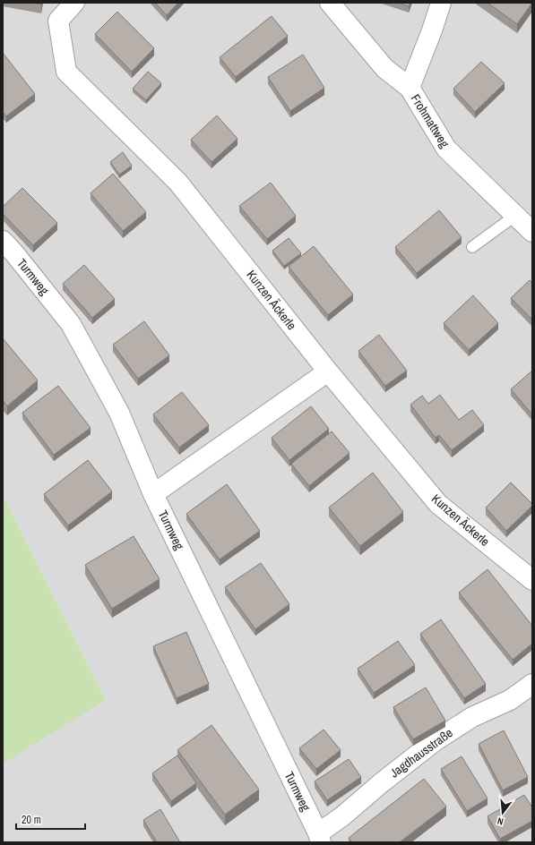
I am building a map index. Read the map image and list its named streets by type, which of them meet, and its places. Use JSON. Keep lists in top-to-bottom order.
{
  "streets": {
    "street": [
      "Frohmattweg",
      "Turmweg",
      "Kunzen Äckerle",
      "Jagdhausstraße"
    ]
  },
  "crossings": [
    ["Turmweg", "Jagdhausstraße"]
  ],
  "scale_bar": "20 m",
  "north": "bottom"
}
